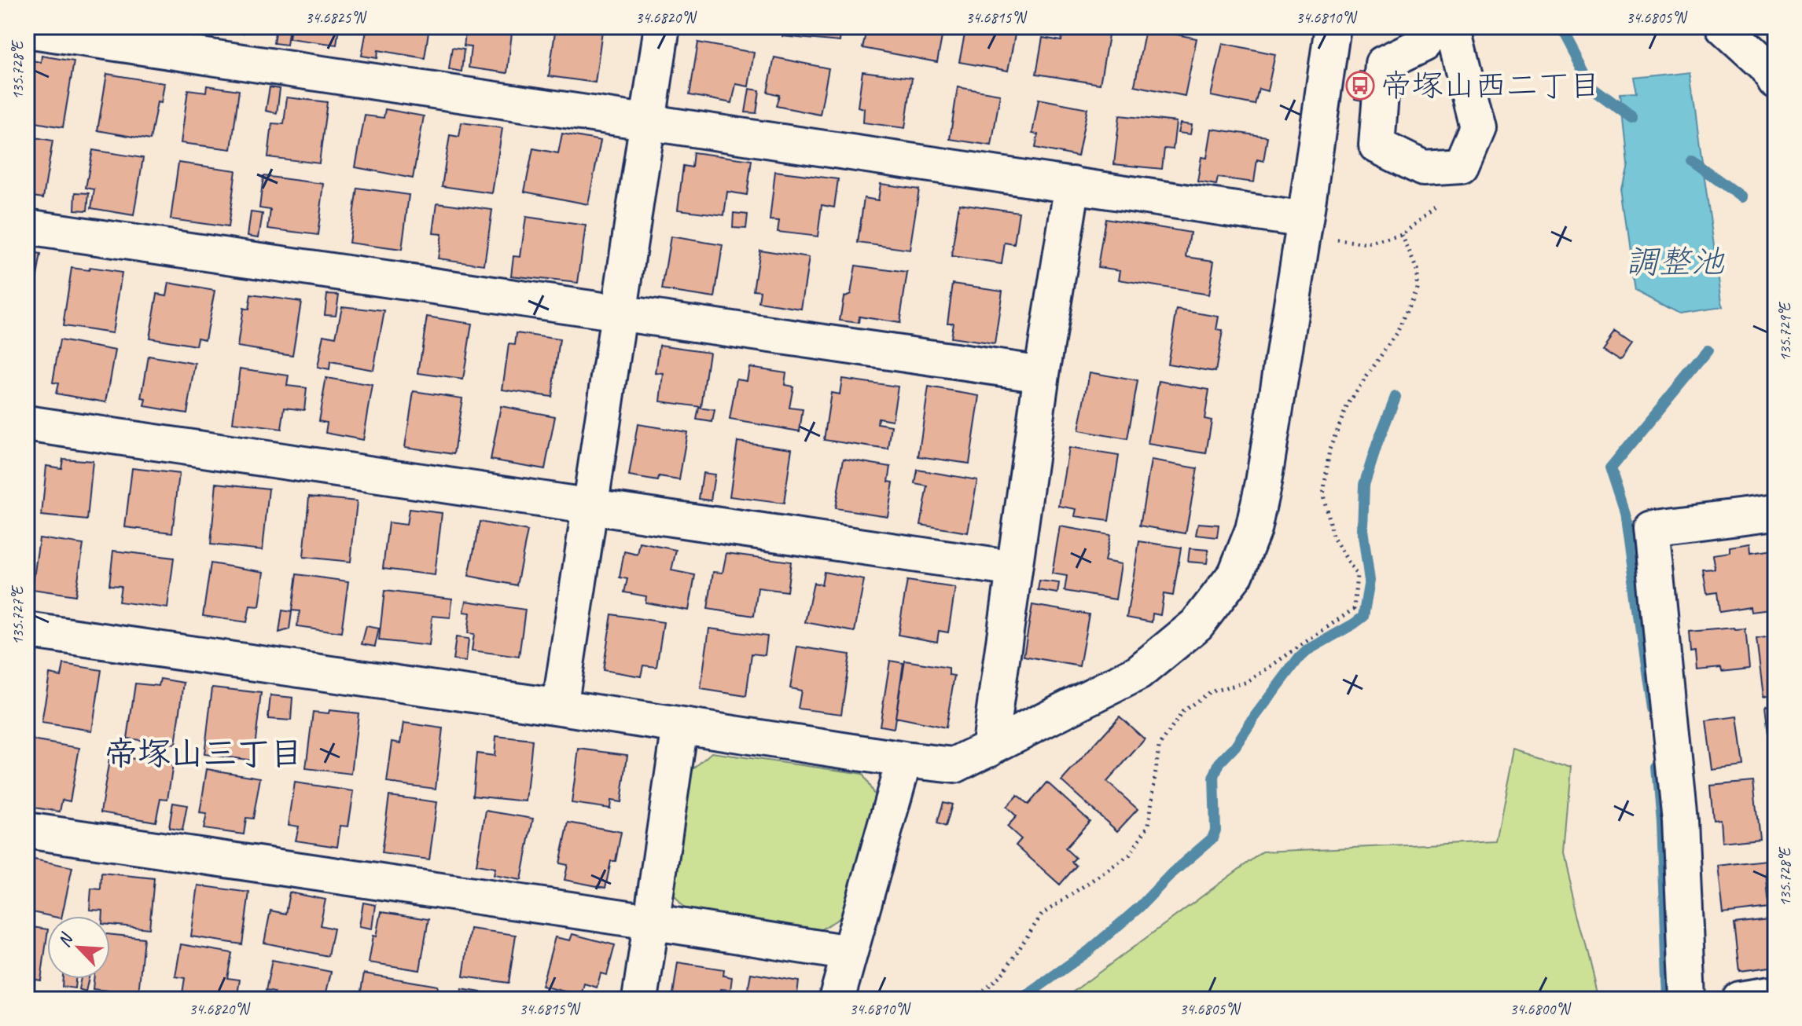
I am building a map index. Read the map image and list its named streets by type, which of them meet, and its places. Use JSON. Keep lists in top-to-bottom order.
{
  "districts": ["帝塚山三丁目"],
  "water": ["調整池"],
  "places": {
    "bus stop": ["帝塚山西二丁目"]
  },
  "north": "top left",
  "coordinates": [
    "34.6825°N",
    "34.6820°N",
    "34.6815°N",
    "34.6810°N",
    "34.6805°N",
    "135.728°E",
    "135.729°E",
    "135.727°E",
    "34.6800°N"
  ]
}
